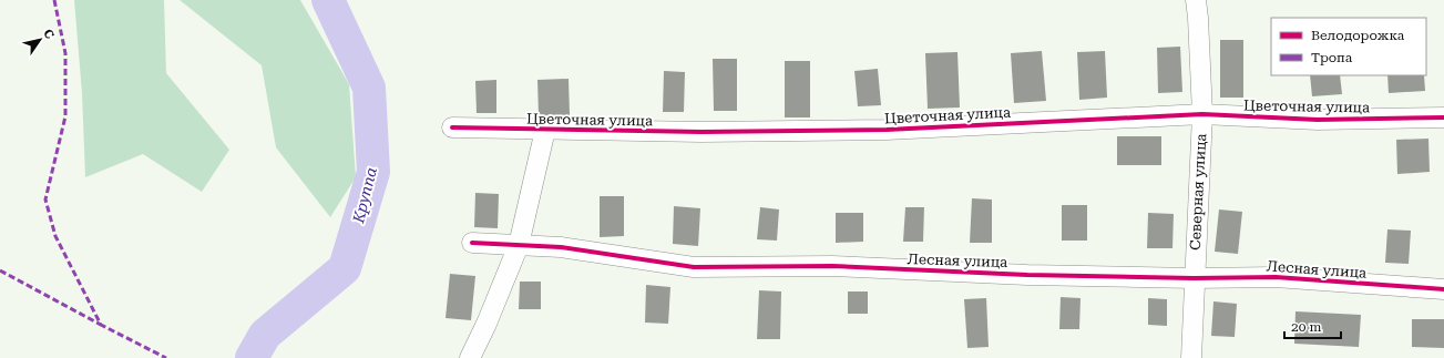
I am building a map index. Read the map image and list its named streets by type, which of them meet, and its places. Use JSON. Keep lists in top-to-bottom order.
{
  "streets": {
    "street": ["Цветочная улица", "Северная улица", "Лесная улица"]
  },
  "crossings": [
    ["Цветочная улица", "Северная улица"],
    ["Северная улица", "Лесная улица"]
  ],
  "water": ["Круппа"],
  "legend": ["Велодорожка", "Тропа"],
  "scale_bar": "20 m",
  "north": "top right"
}
